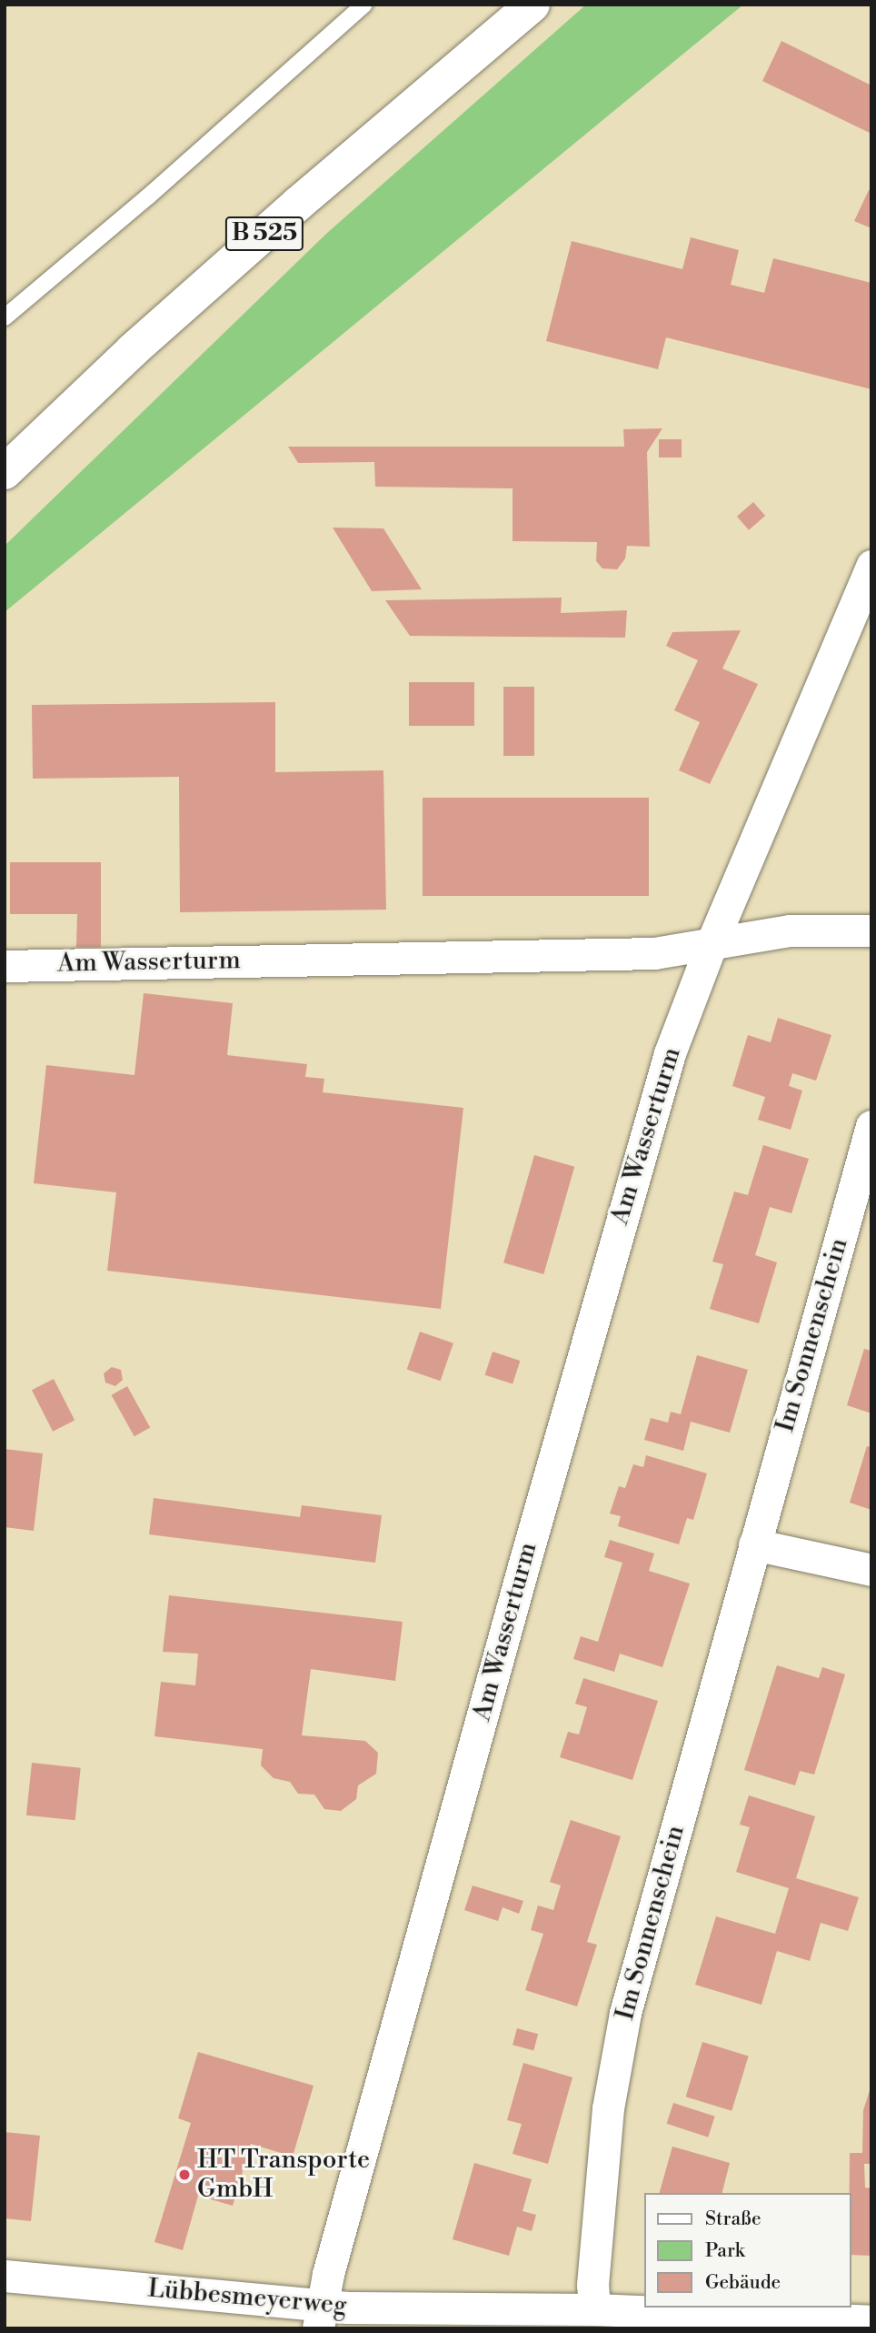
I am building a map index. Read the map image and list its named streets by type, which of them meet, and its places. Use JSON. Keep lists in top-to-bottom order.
{
  "streets": {
    "main road": ["B 525"],
    "street": ["Am Wasserturm", "Im Sonnenschein", "Lübbesmeyerweg"]
  },
  "crossings": [
    ["Am Wasserturm", "Lübbesmeyerweg"],
    ["Im Sonnenschein", "Lübbesmeyerweg"]
  ],
  "places": ["HT Transporte GmbH"],
  "legend": ["Straße", "Park", "Gebäude"]
}
